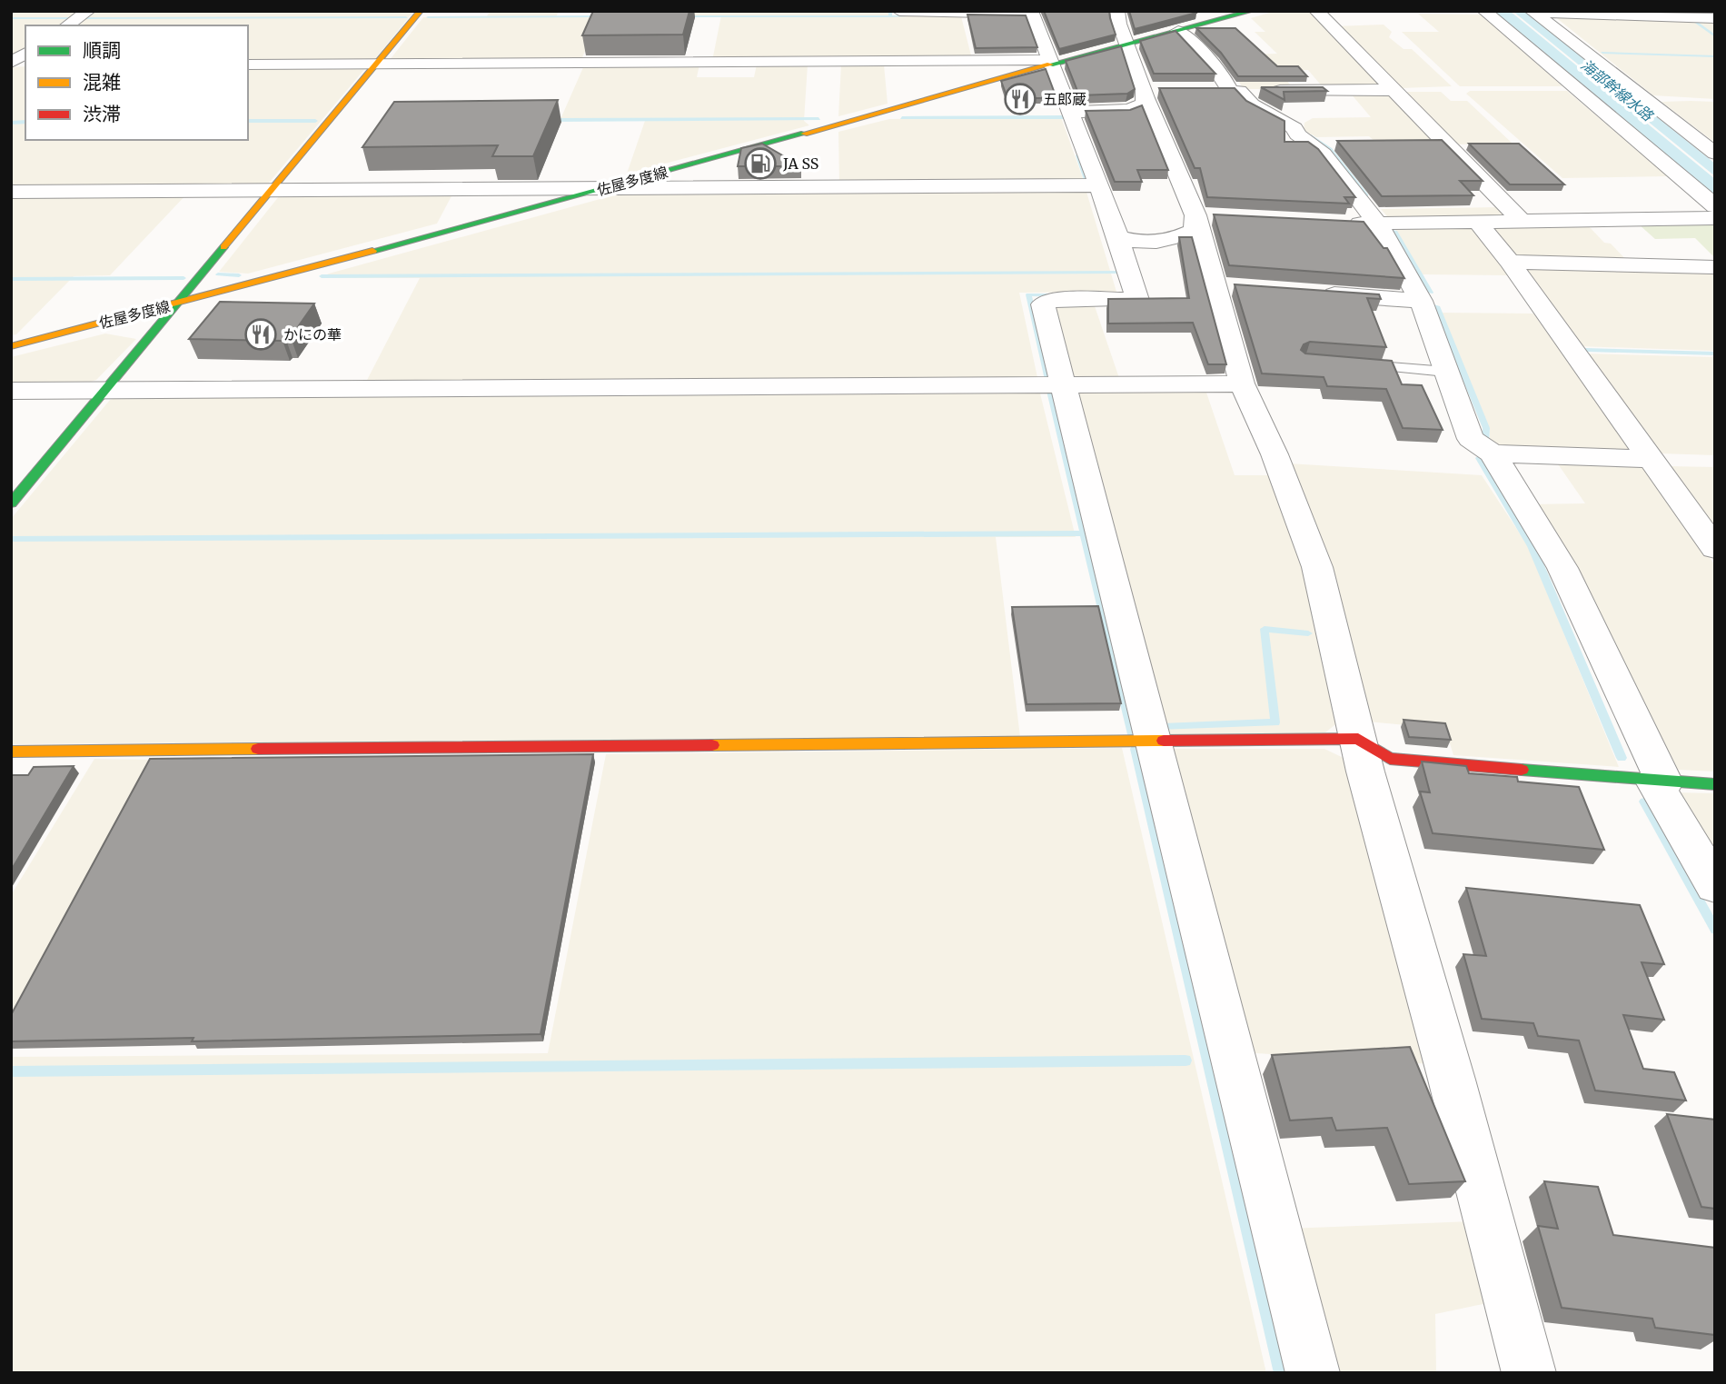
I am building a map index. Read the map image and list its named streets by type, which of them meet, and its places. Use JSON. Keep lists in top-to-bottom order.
{
  "streets": {
    "street": ["佐屋多度線"]
  },
  "water": ["海部幹線水路"],
  "places": {
    "restaurant": ["五郎蔵", "かにの華"],
    "fuel station": ["JA SS"]
  },
  "legend": ["順調", "混雑", "渋滞"]
}
